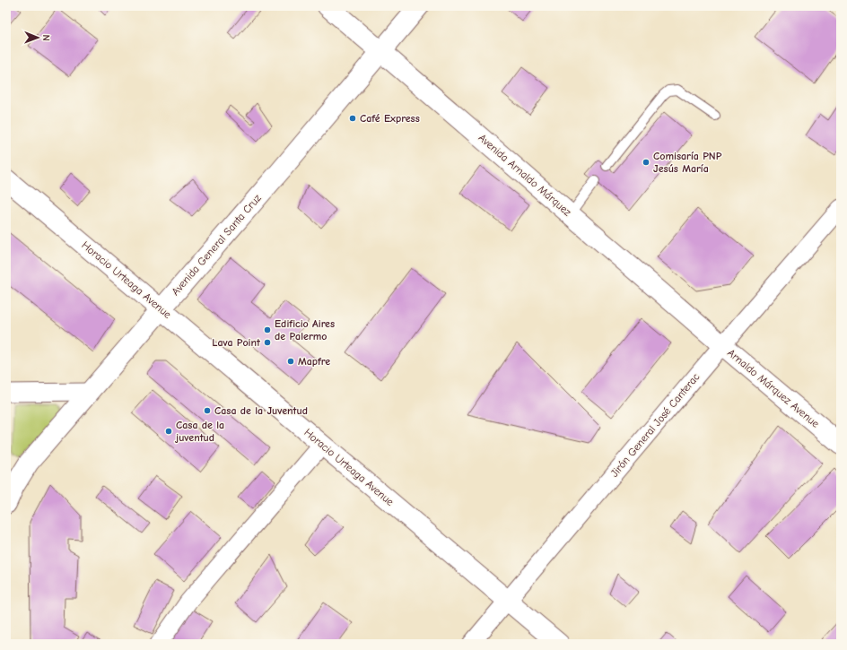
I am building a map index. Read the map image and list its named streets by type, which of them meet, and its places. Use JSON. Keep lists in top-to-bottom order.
{
  "streets": {
    "street": [
      "Avenida Arnaldo Márquez",
      "Avenida General Santa Cruz",
      "Horacio Urteaga Avenue",
      "Arnaldo Márquez Avenue",
      "Jirón General José Canterac"
    ]
  },
  "crossings": [
    ["Avenida Arnaldo Márquez", "Avenida General Santa Cruz"],
    ["Avenida Arnaldo Márquez", "Arnaldo Márquez Avenue"],
    ["Avenida Arnaldo Márquez", "Jirón General José Canterac"],
    ["Avenida General Santa Cruz", "Horacio Urteaga Avenue"],
    ["Horacio Urteaga Avenue", "Jirón General José Canterac"],
    ["Arnaldo Márquez Avenue", "Jirón General José Canterac"]
  ],
  "places": [
    "Café Express",
    "Comisaría PNP Jesús María",
    "Edificio Aires de Palermo",
    "Lava Point",
    "Mapfre",
    "Casa de la Juventud",
    "Casa de la juventud"
  ],
  "north": "right"
}
